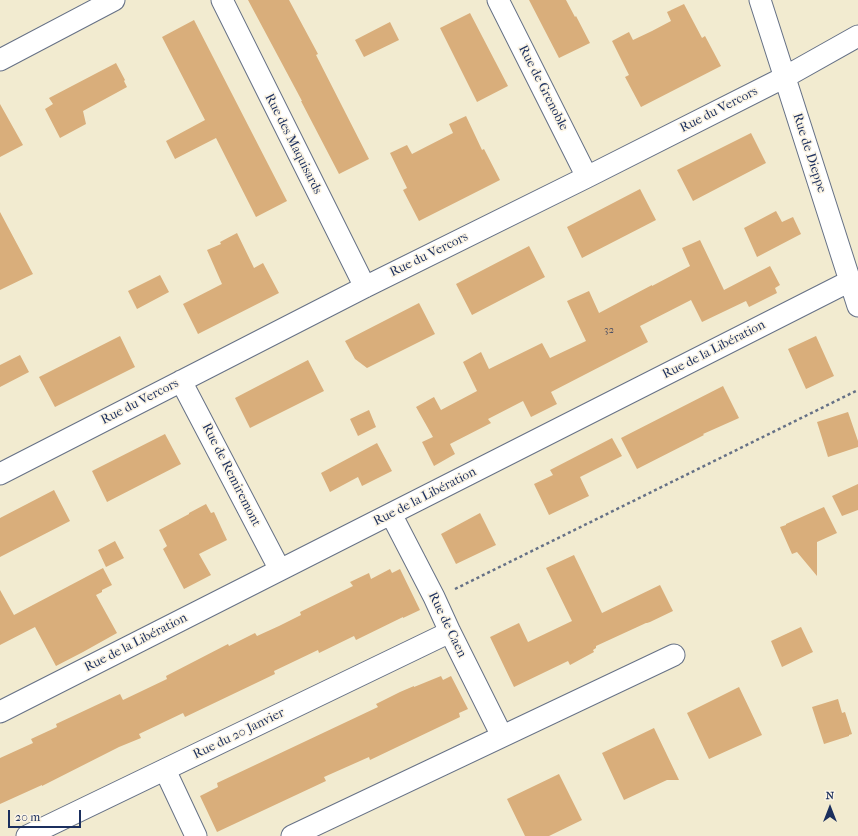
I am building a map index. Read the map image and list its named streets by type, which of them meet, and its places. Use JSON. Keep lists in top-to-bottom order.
{
  "streets": {
    "street": [
      "Rue de Grenoble",
      "Rue du Vercors",
      "Rue des Maquisards",
      "Rue de Dieppe",
      "Rue de la Libération",
      "Rue de Remiremont",
      "Rue de Caen",
      "Rue du 20 Janvier"
    ]
  },
  "crossings": [
    ["Rue de Grenoble", "Rue du Vercors"],
    ["Rue du Vercors", "Rue des Maquisards"],
    ["Rue du Vercors", "Rue de Dieppe"],
    ["Rue du Vercors", "Rue de Remiremont"],
    ["Rue de Dieppe", "Rue de la Libération"],
    ["Rue de la Libération", "Rue de Remiremont"],
    ["Rue de la Libération", "Rue de Caen"],
    ["Rue de Caen", "Rue du 20 Janvier"]
  ],
  "house_numbers": ["32"],
  "scale_bar": "20 m",
  "north": "top"
}
